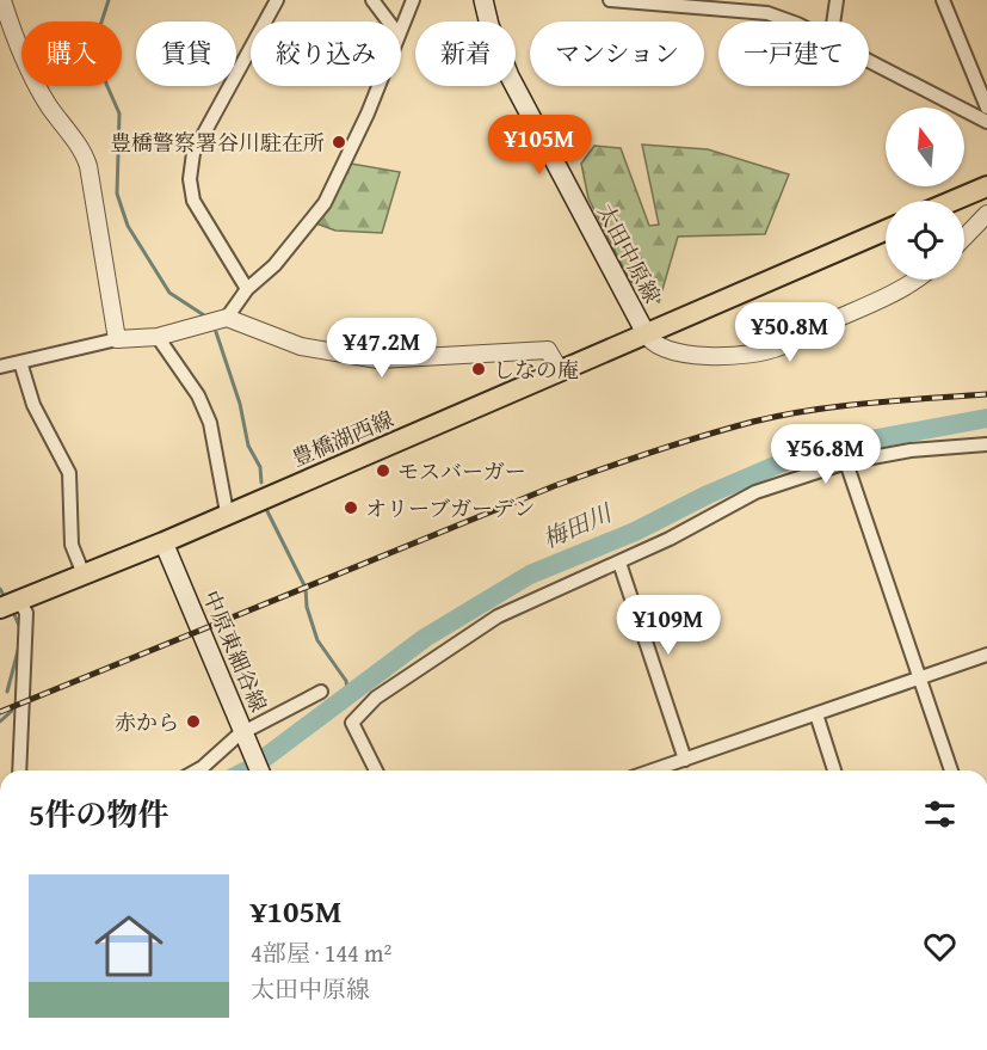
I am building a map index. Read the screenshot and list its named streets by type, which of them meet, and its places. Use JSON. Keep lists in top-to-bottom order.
{
  "streets": {
    "main road": ["太田中原線", "豊橋湖西線", "中原東細谷線"]
  },
  "crossings": [
    ["太田中原線", "豊橋湖西線"],
    ["豊橋湖西線", "中原東細谷線"]
  ],
  "water": ["梅田川"],
  "places": [
    "豊橋警察署谷川駐在所",
    "しなの庵",
    "モスバーガー",
    "オリーブガーデン",
    "赤から"
  ],
  "north": "top",
  "page": {
    "chip": [
      "購入",
      "賃貸",
      "絞り込み",
      "新着",
      "マンション",
      "一戸建て"
    ],
    "price": [
      "¥105M",
      "¥50.8M",
      "¥47.2M",
      "¥56.8M",
      "¥109M"
    ],
    "heading": "5件の物件",
    "list": [
      {
        "name": "¥105M",
        "note": "4部屋 · 144 m² · 太田中原線"
      }
    ]
  }
}
